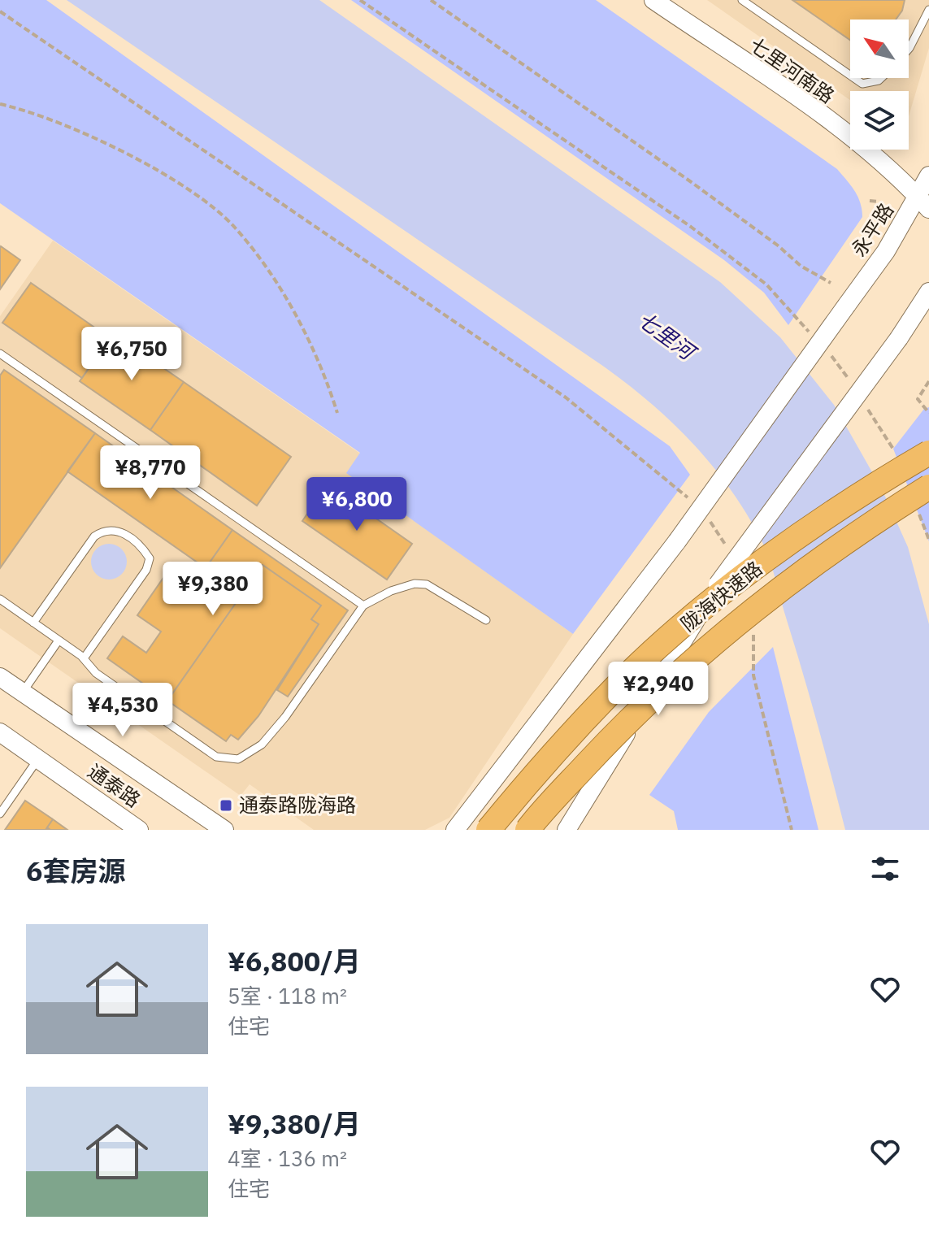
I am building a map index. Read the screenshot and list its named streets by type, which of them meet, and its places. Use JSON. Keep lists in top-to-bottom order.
{
  "streets": {
    "highway": ["陇海快速路"],
    "street": ["七里河南路", "永平路", "通泰路"]
  },
  "crossings": [
    ["七里河南路", "永平路"]
  ],
  "water": ["七里河"],
  "places": {
    "transit": ["通泰路陇海路"]
  },
  "north": "top left",
  "page": {
    "price": [
      "¥6,750",
      "¥8,770",
      "¥6,800",
      "¥9,380",
      "¥2,940",
      "¥4,530"
    ],
    "heading": "6套房源",
    "list": [
      {
        "name": "¥6,800/月",
        "note": "5室 · 118 m² · 住宅"
      },
      {
        "name": "¥9,380/月",
        "note": "4室 · 136 m² · 住宅"
      }
    ]
  }
}
